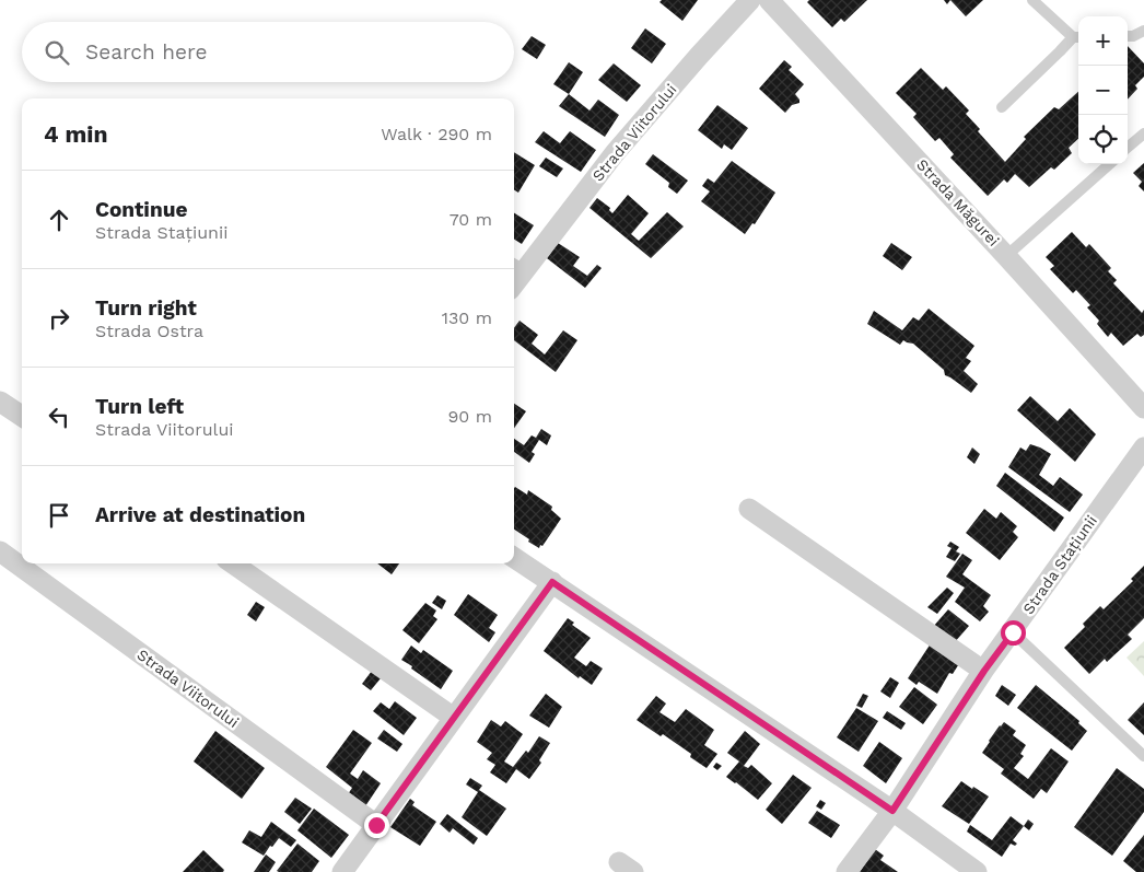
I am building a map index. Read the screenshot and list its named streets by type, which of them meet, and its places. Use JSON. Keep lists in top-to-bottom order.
{
  "streets": {
    "street": ["Strada Viitorului", "Strada Măgurei", "Strada Stațiunii"]
  },
  "page": {
    "map_buttons": ["+", "−"],
    "search": "Search here",
    "heading": ["4 min", "Walk · 290 m"],
    "list": [
      ["Continue", "Strada Stațiunii", "70 m"],
      ["Turn right", "Strada Ostra", "130 m"],
      ["Turn left", "Strada Viitorului", "90 m"],
      "Arrive at destination"
    ]
  }
}
